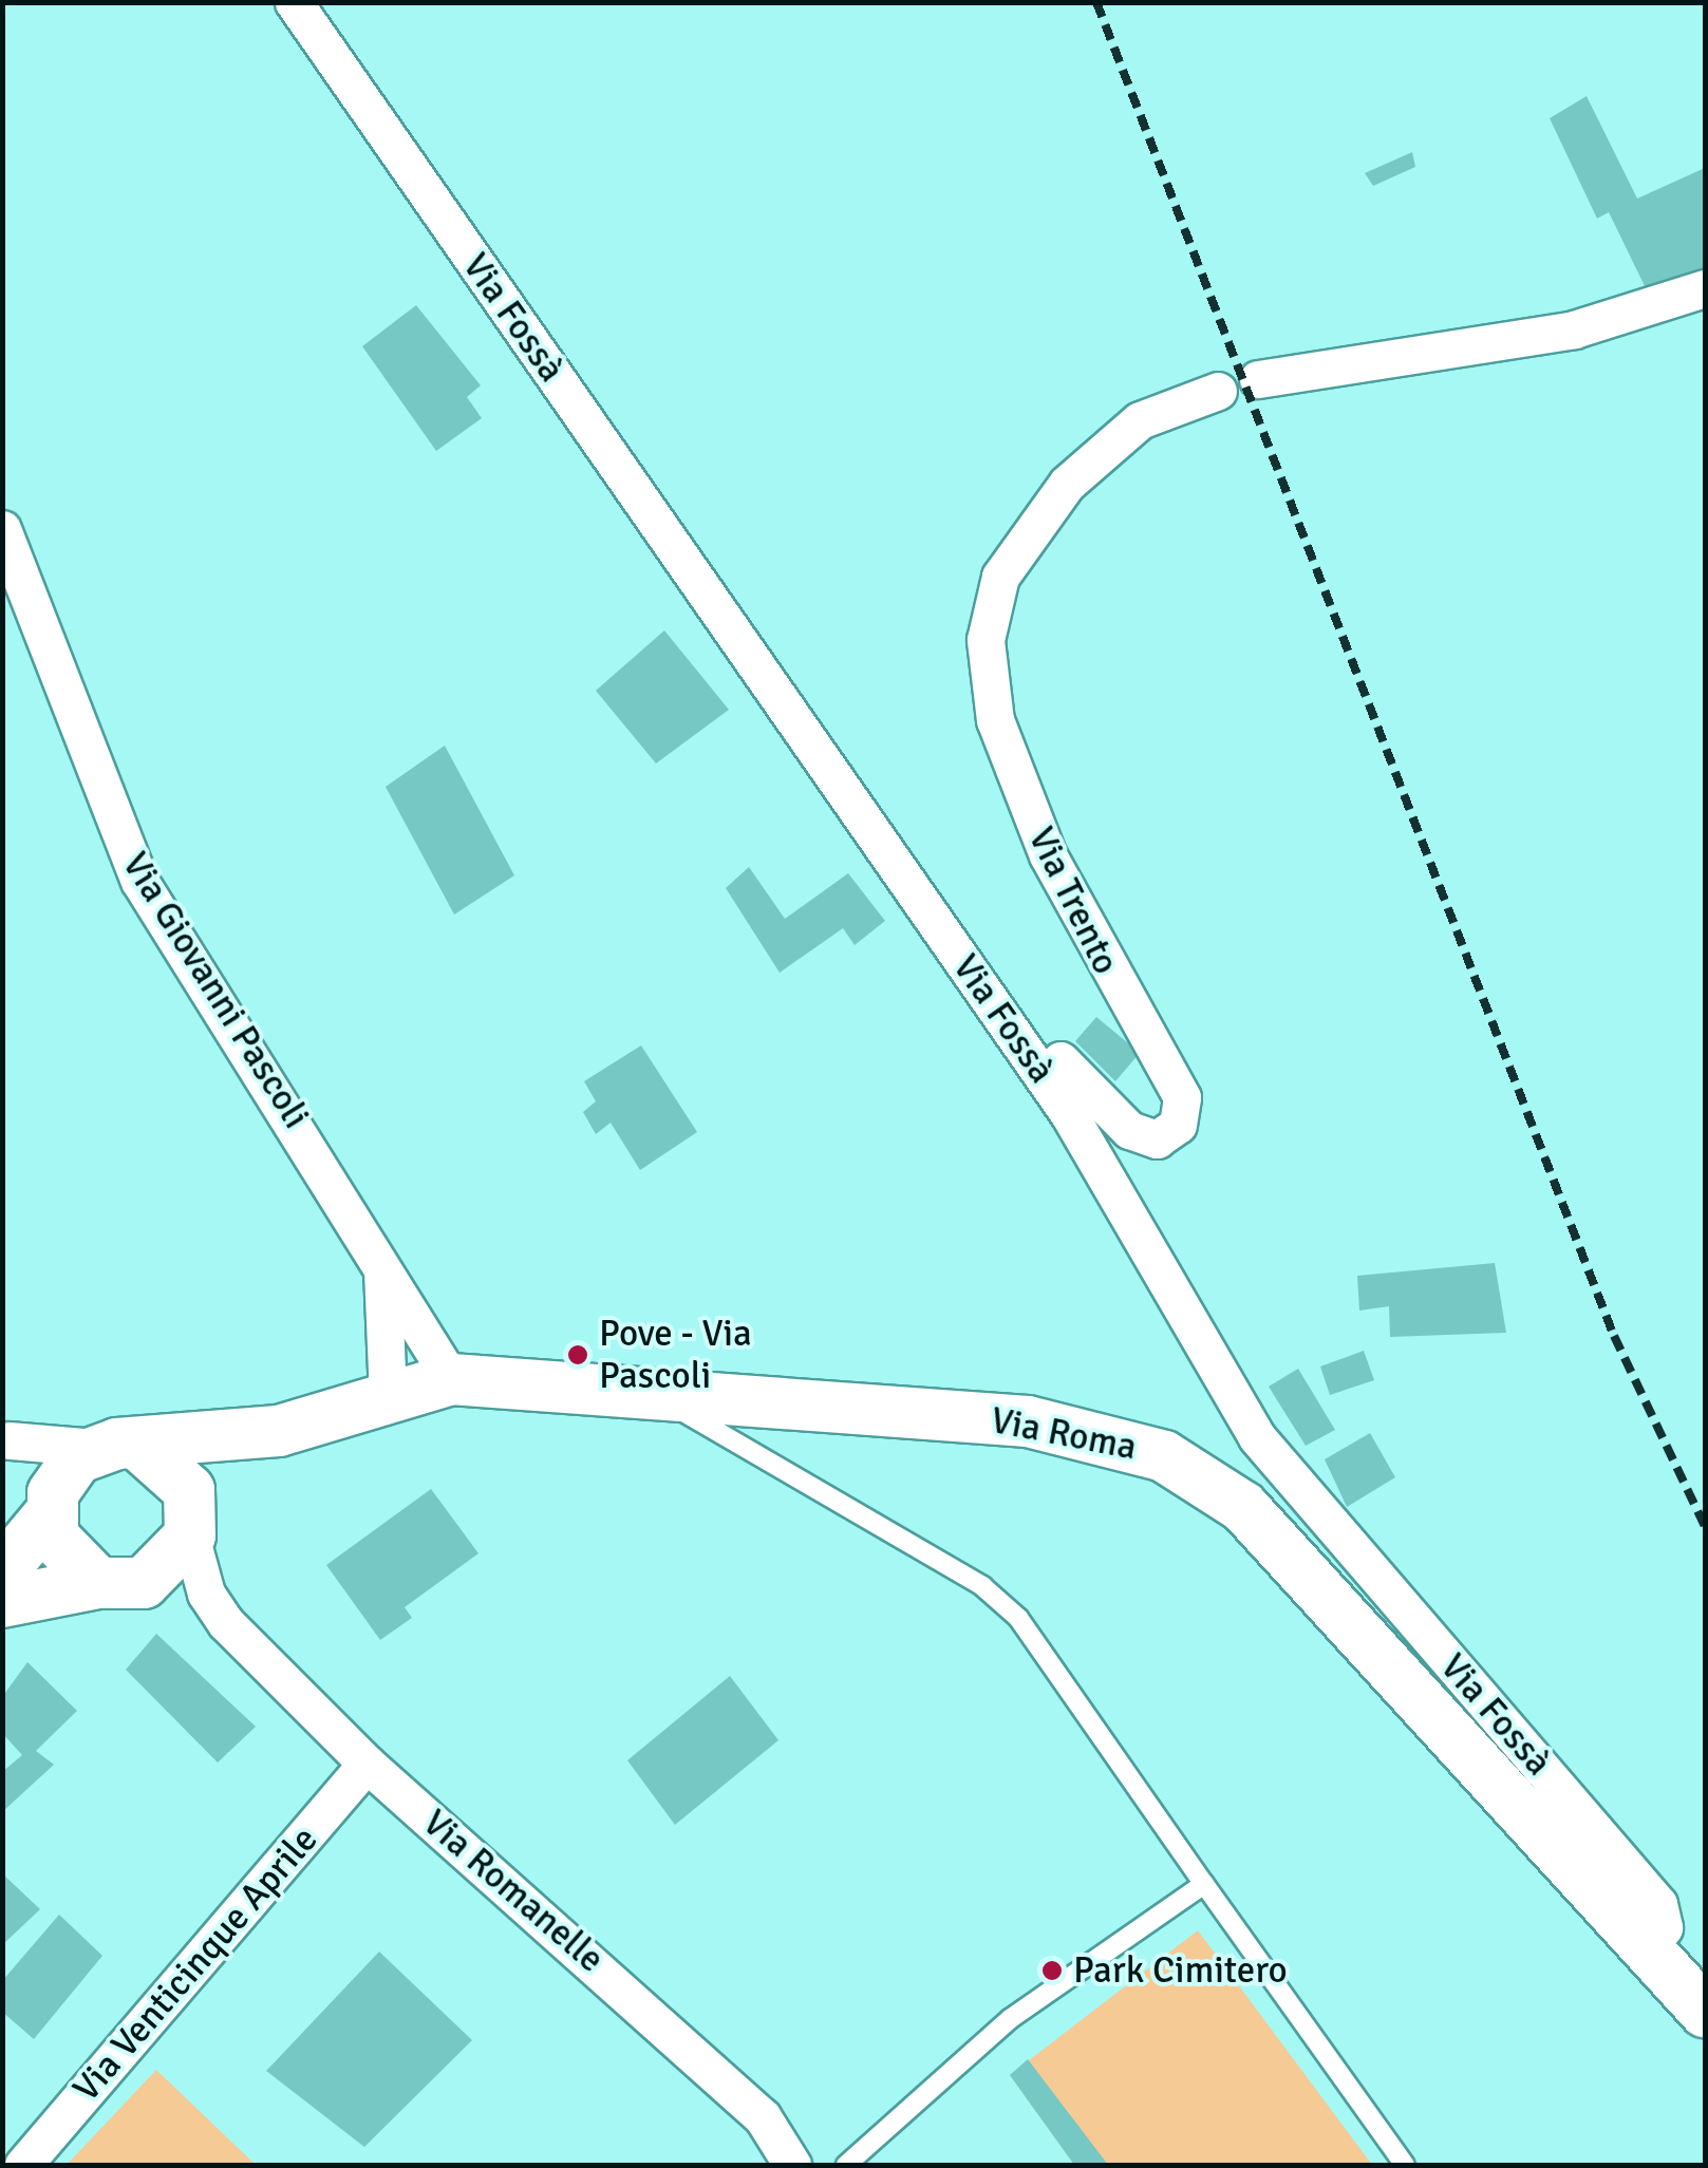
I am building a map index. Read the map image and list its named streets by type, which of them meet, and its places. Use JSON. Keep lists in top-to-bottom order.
{
  "streets": {
    "main road": ["Via Roma"],
    "street": [
      "Via Fossà",
      "Via Trento",
      "Via Giovanni Pascoli",
      "Via Romanelle",
      "Via Venticinque Aprile"
    ]
  },
  "crossings": [
    ["Via Fossà", "Via Trento"],
    ["Via Fossà", "Via Roma"],
    ["Via Giovanni Pascoli", "Via Roma"],
    ["Via Romanelle", "Via Venticinque Aprile"]
  ],
  "places": ["Pove - Via Pascoli", "Park Cimitero"]
}
